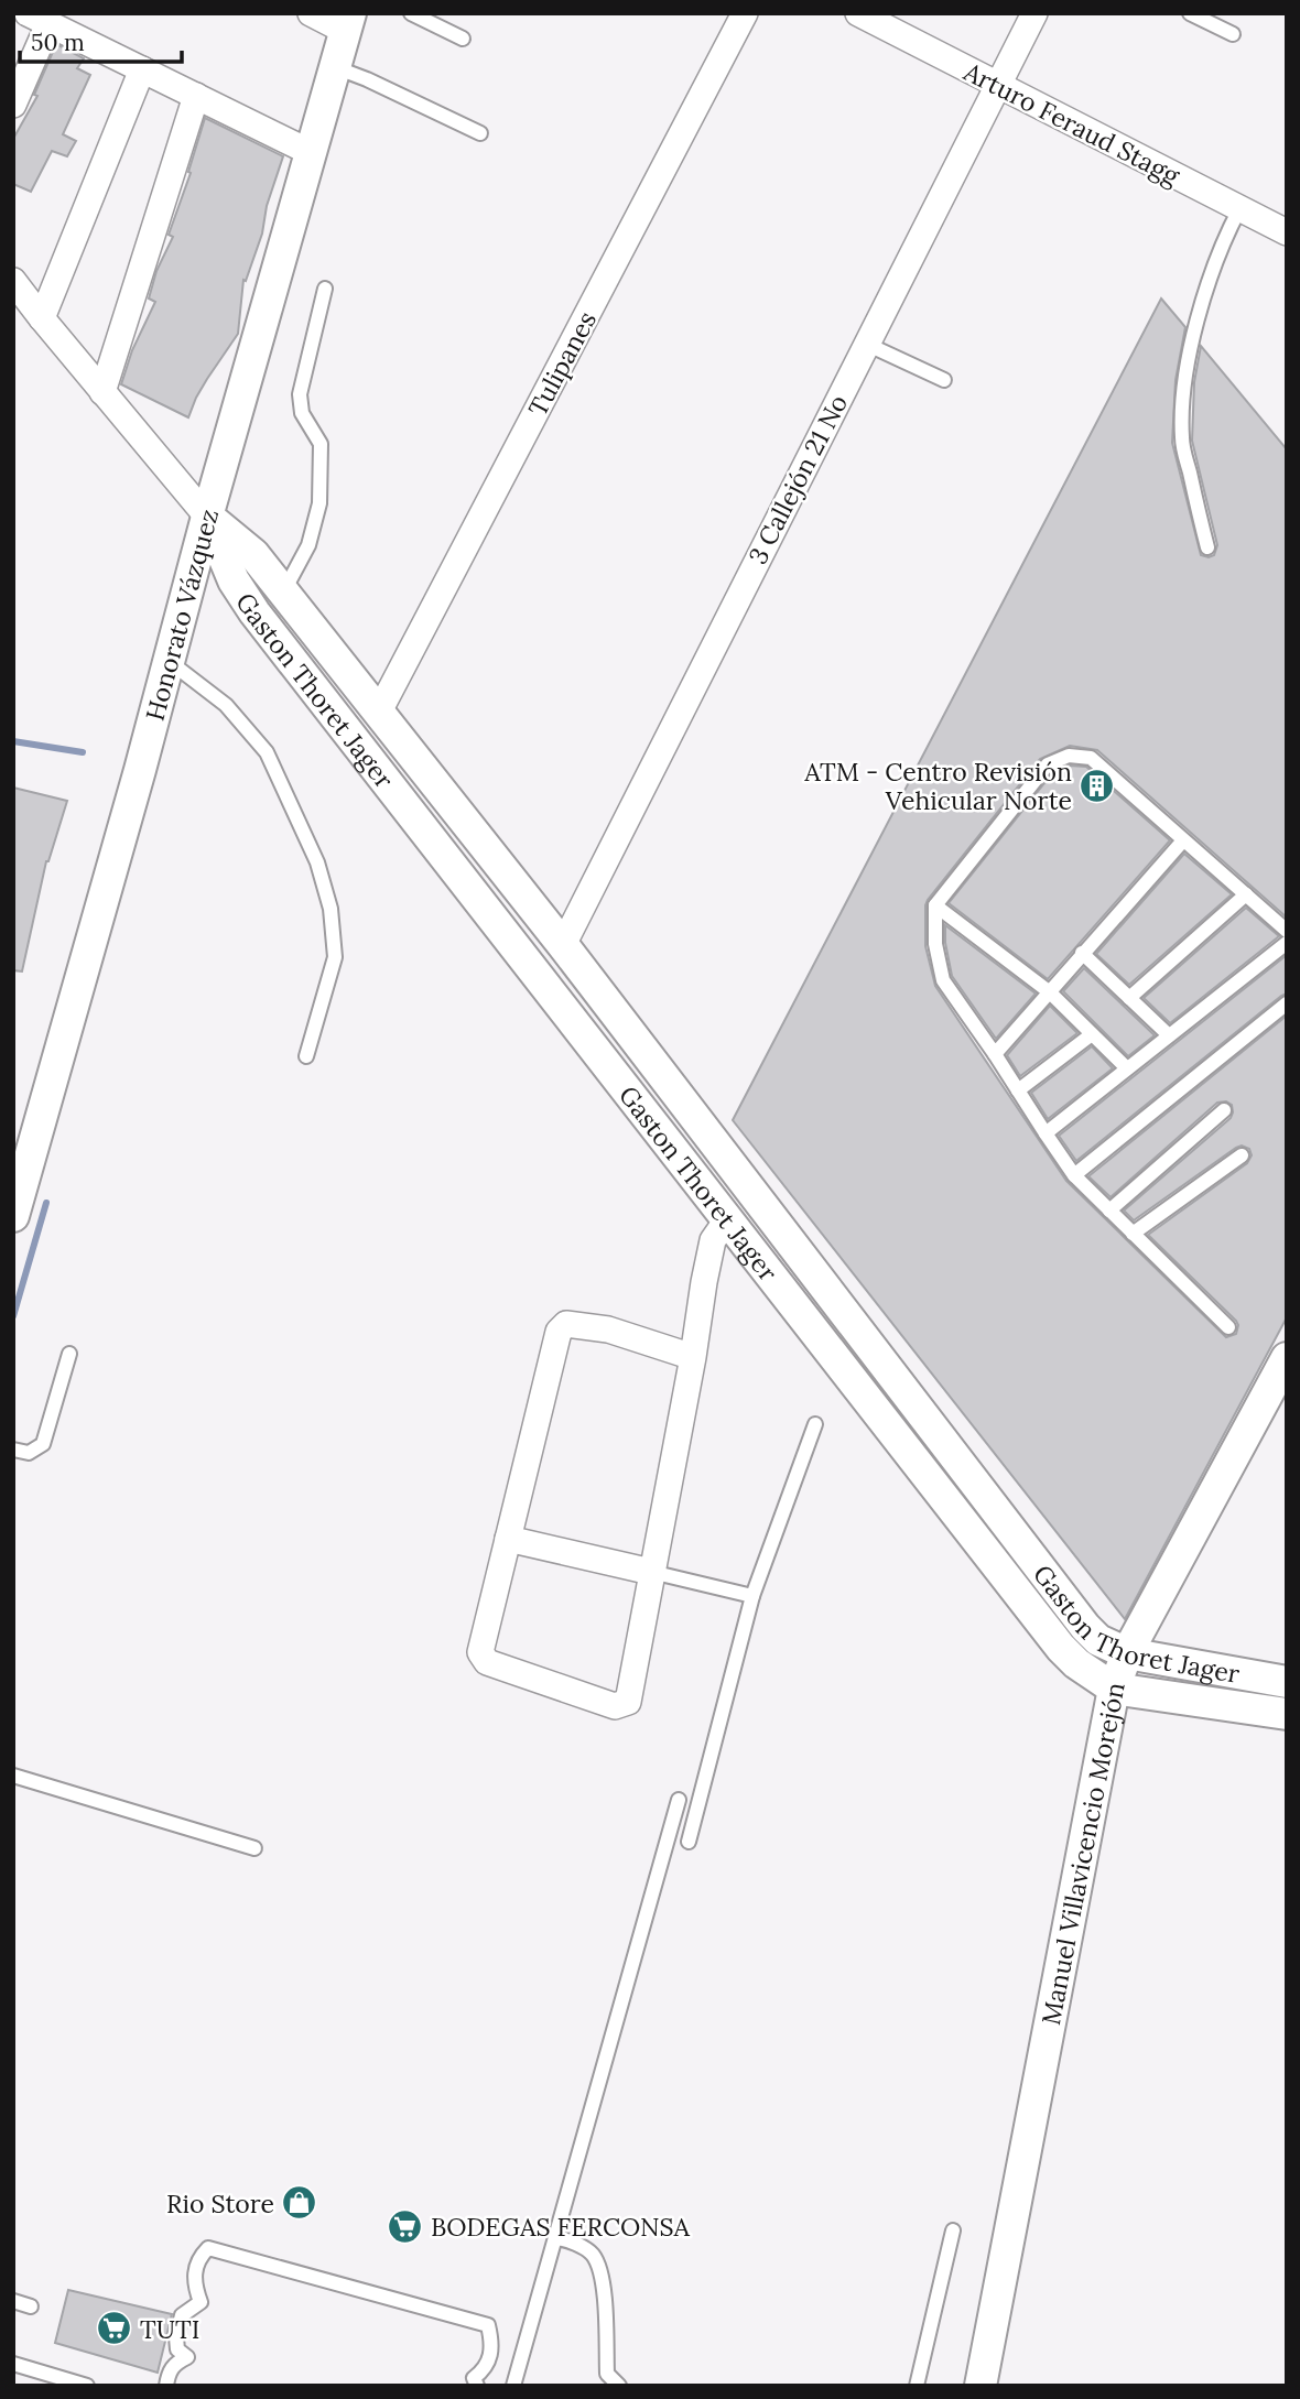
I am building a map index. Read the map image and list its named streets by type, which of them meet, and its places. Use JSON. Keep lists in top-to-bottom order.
{
  "streets": {
    "street": [
      "Arturo Feraud Stagg",
      "Tulipanes",
      "3 Callejón 21 No",
      "Honorato Vázquez",
      "Gaston Thoret Jager",
      "Manuel Villavicencio Morejón"
    ]
  },
  "crossings": [
    ["Arturo Feraud Stagg", "3 Callejón 21 No"],
    ["Tulipanes", "Gaston Thoret Jager"],
    ["3 Callejón 21 No", "Gaston Thoret Jager"],
    ["Honorato Vázquez", "Gaston Thoret Jager"],
    ["Gaston Thoret Jager", "Manuel Villavicencio Morejón"]
  ],
  "places": {
    "building": ["ATM - Centro Revisión Vehicular Norte"],
    "shop": ["Rio Store"],
    "supermarket": ["BODEGAS FERCONSA", "TUTI"]
  },
  "scale_bar": "50 m"
}
